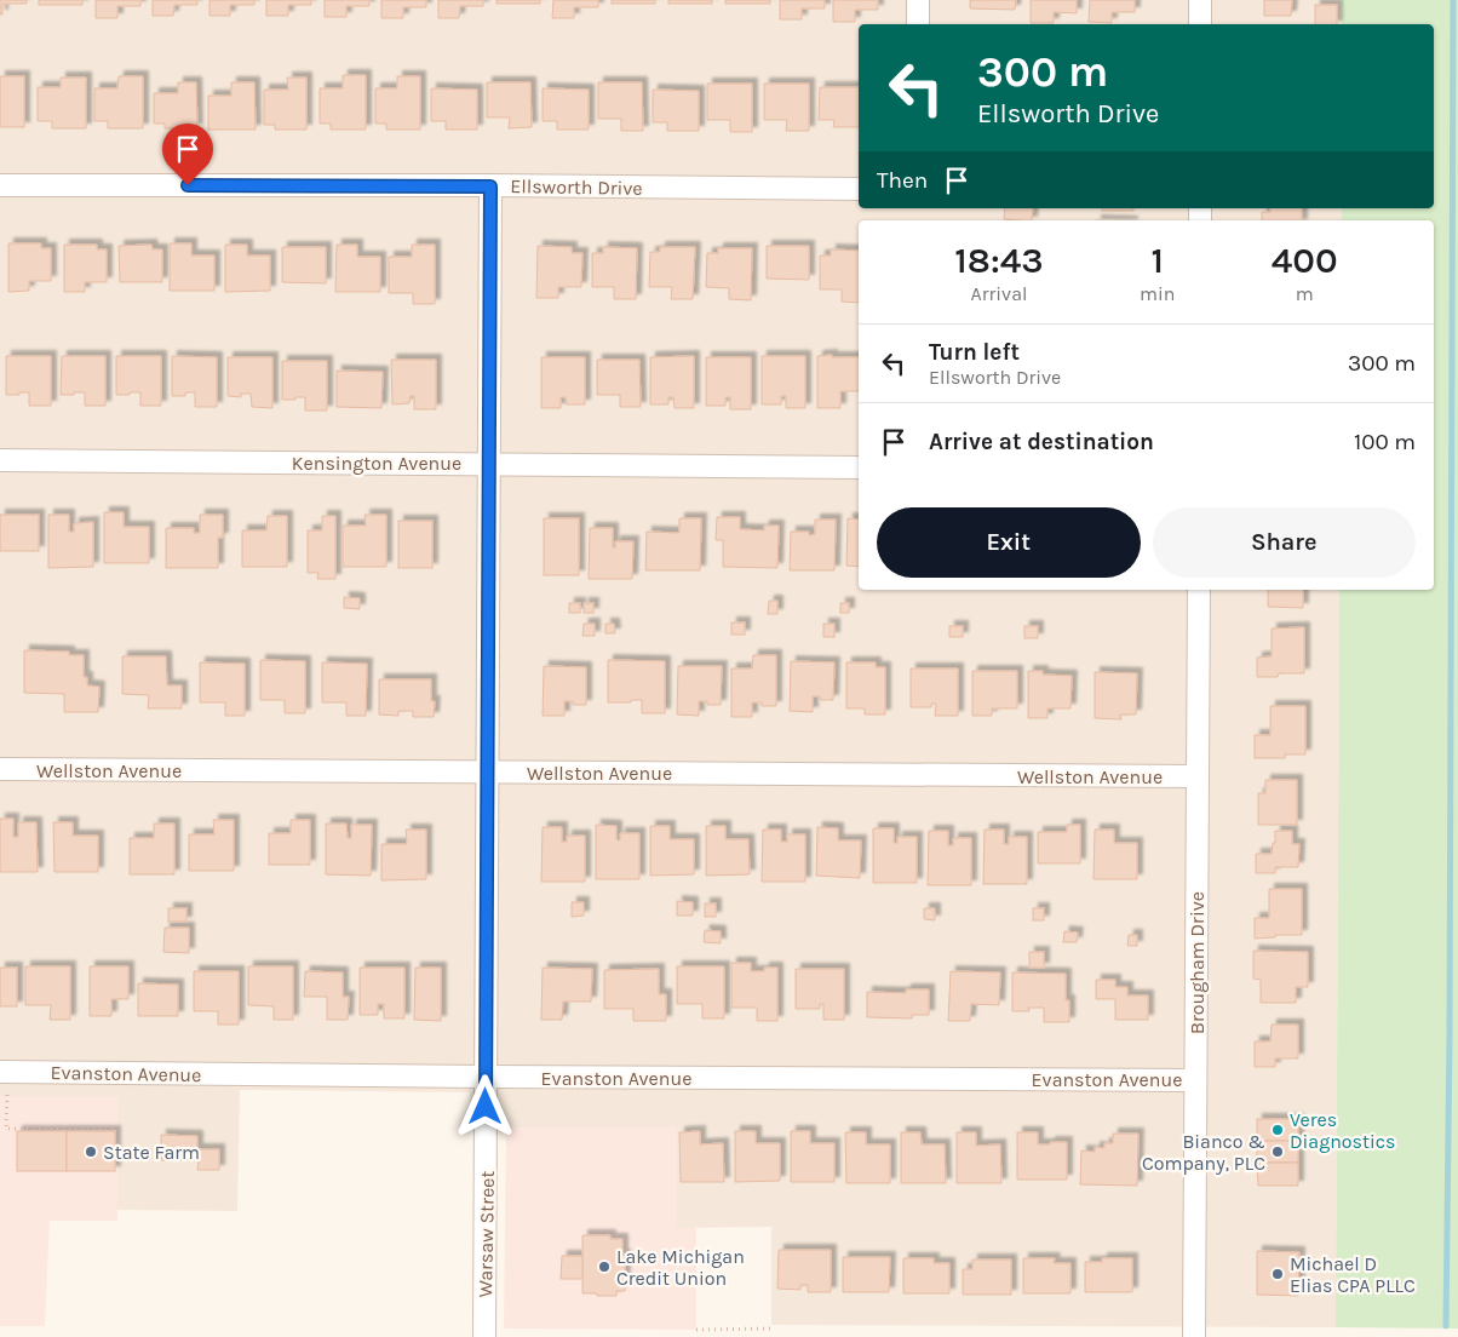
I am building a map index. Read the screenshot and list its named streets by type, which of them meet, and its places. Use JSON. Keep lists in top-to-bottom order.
{
  "streets": {
    "street": [
      "Ellsworth Drive",
      "Kensington Avenue",
      "Wellston Avenue",
      "Brougham Drive",
      "Evanston Avenue",
      "Warsaw Street"
    ]
  },
  "crossings": [
    ["Ellsworth Drive", "Warsaw Street"],
    ["Kensington Avenue", "Warsaw Street"],
    ["Wellston Avenue", "Brougham Drive"],
    ["Wellston Avenue", "Warsaw Street"],
    ["Brougham Drive", "Evanston Avenue"],
    ["Evanston Avenue", "Warsaw Street"]
  ],
  "places": [
    "Veres Diagnostics",
    "State Farm",
    "Bianco & Company, PLC",
    "Lake Michigan Credit Union",
    "Michael D Elias CPA PLLC"
  ],
  "page": {
    "turn": ["300 m", "Ellsworth Drive"],
    "then": "Then",
    "eta": [
      "18:43",
      "Arrival",
      "1",
      "min",
      "400",
      "m"
    ],
    "list": [
      {
        "name": "Turn left",
        "note": "Ellsworth Drive",
        "value": "300 m"
      },
      {
        "name": "Arrive at destination",
        "value": "100 m"
      }
    ],
    "buttons": ["Exit", "Share"]
  }
}
